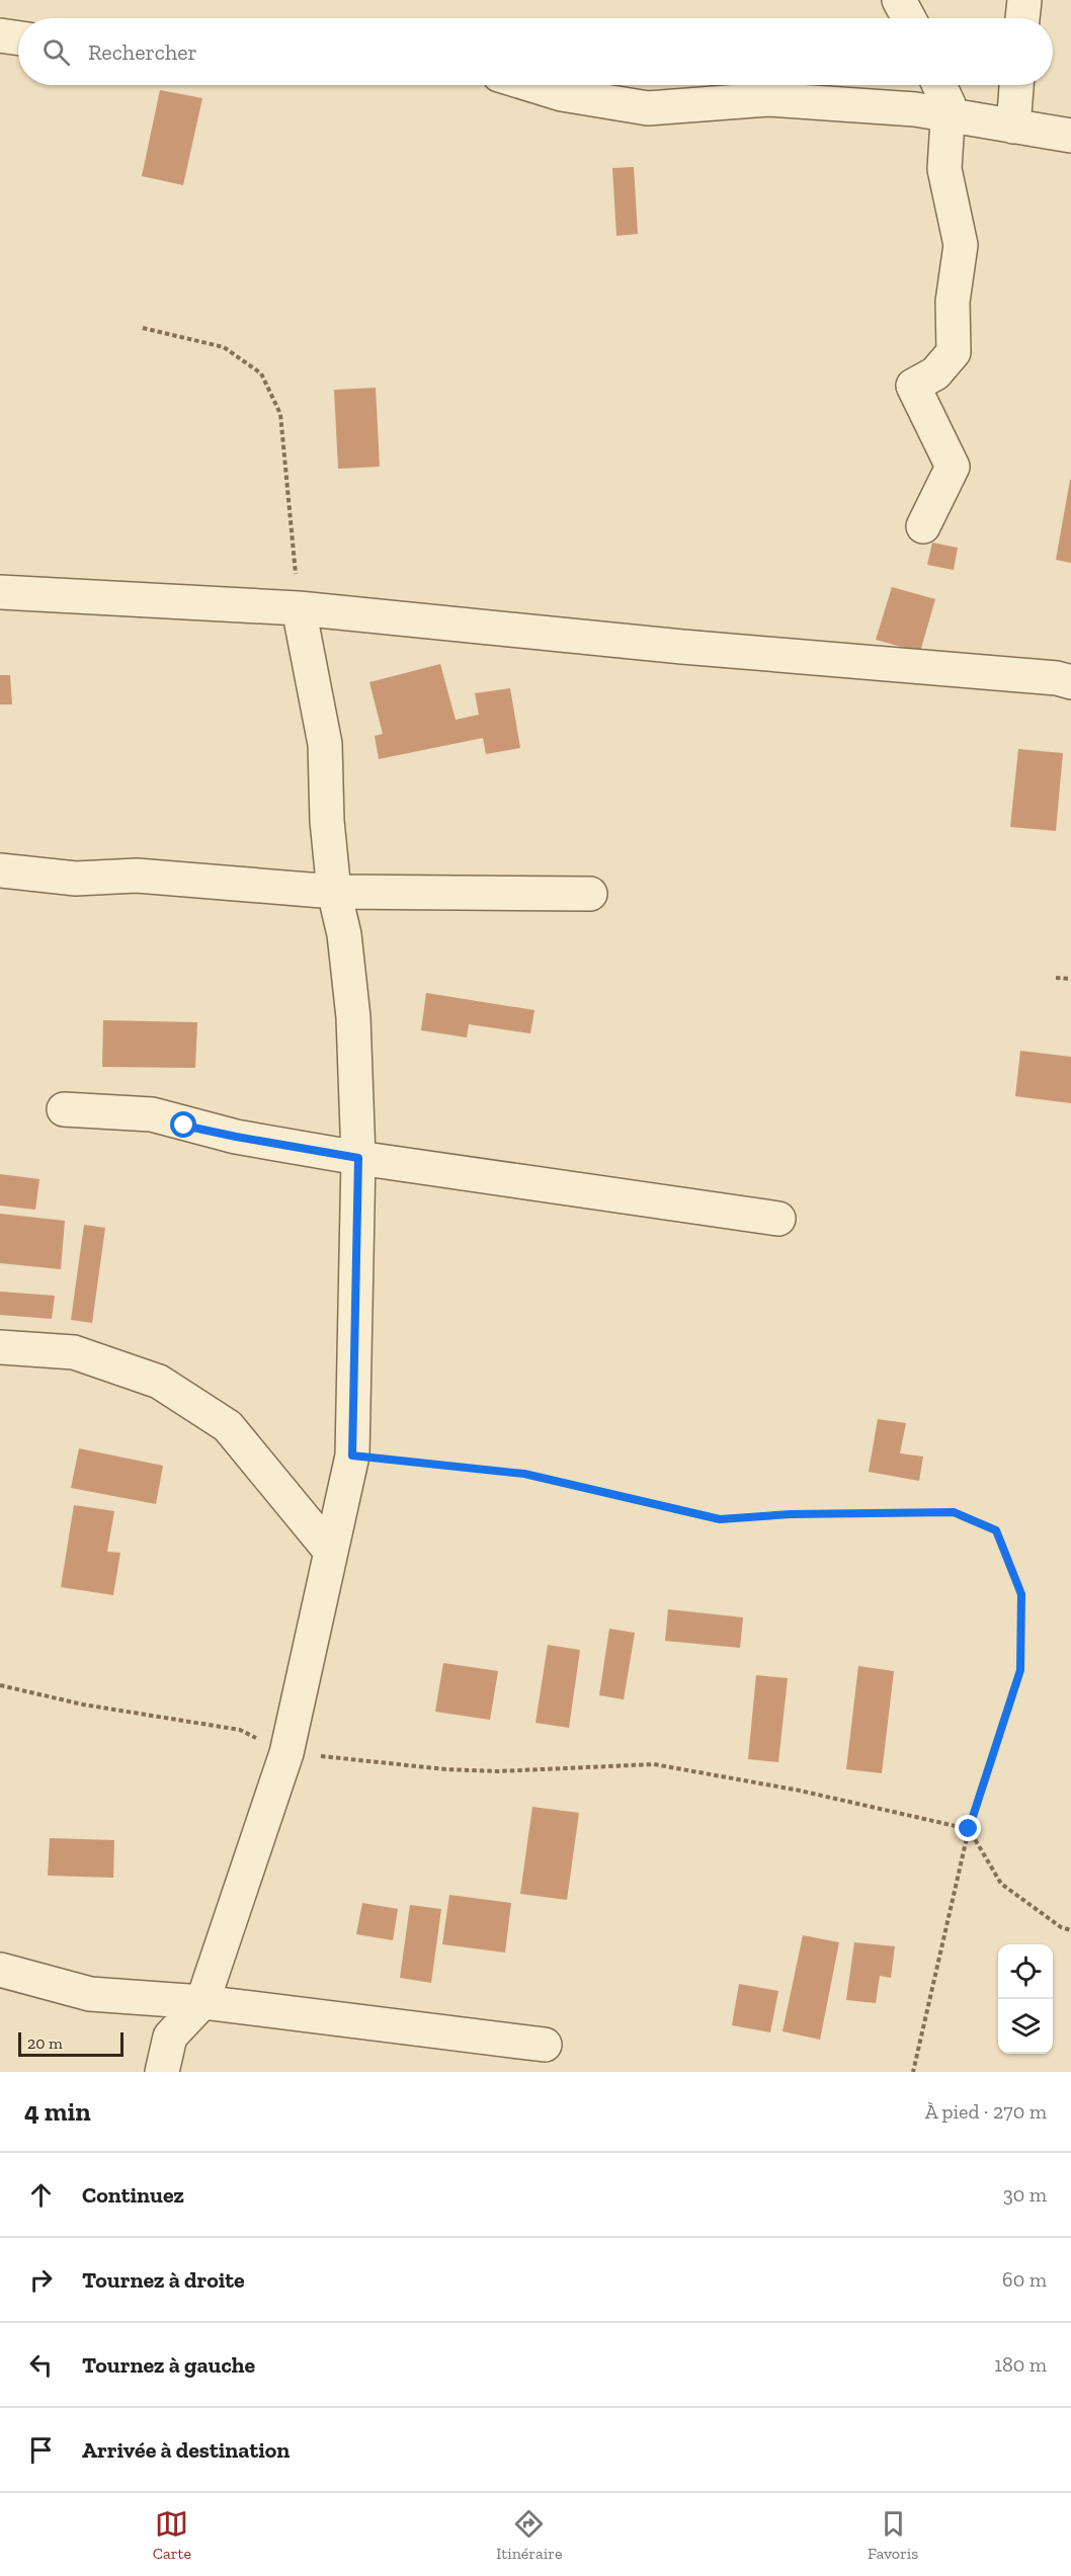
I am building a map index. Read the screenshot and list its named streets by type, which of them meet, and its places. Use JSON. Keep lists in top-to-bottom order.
{
  "scale_bar": "20 m",
  "page": {
    "search": "Rechercher",
    "scale": "20 m",
    "heading": ["4 min", "À pied · 270 m"],
    "list": [
      ["Continuez", "30 m"],
      ["Tournez à droite", "60 m"],
      ["Tournez à gauche", "180 m"],
      "Arrivée à destination"
    ],
    "nav": ["Carte", "Itinéraire", "Favoris"]
  }
}
